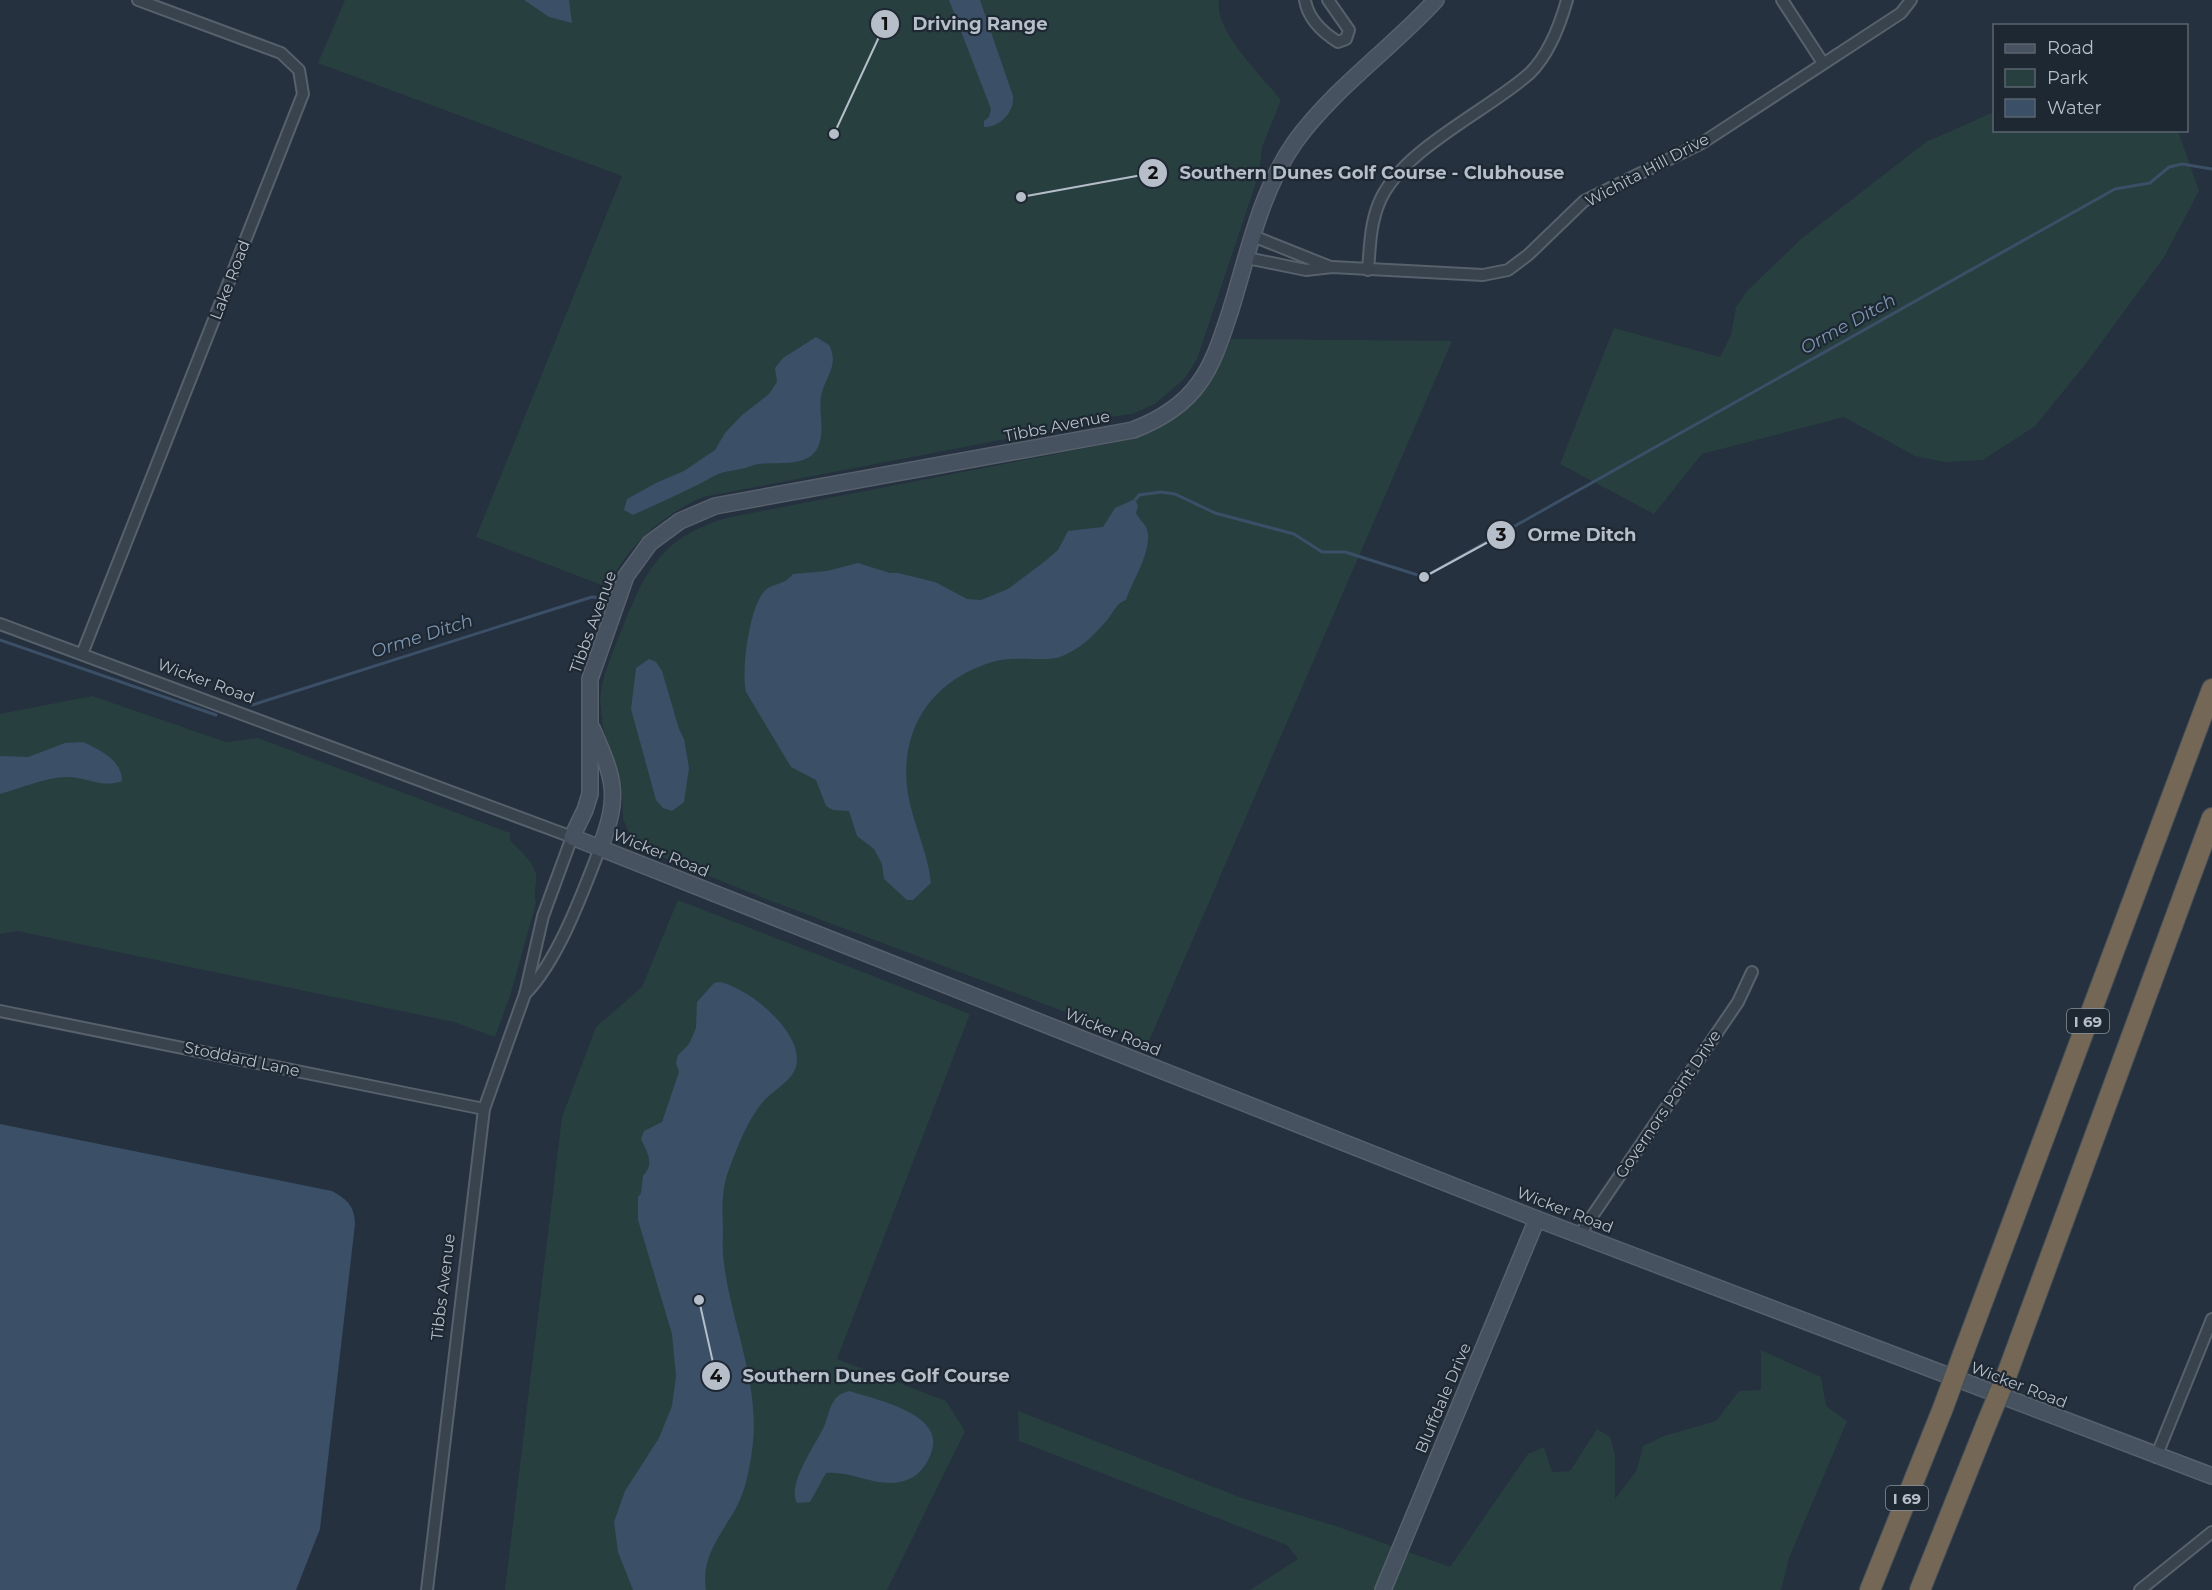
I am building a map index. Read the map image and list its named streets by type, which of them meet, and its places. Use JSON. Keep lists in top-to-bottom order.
{
  "streets": {
    "highway": ["I 69"],
    "street": [
      "Wichita Hill Drive",
      "Lake Road",
      "Tibbs Avenue",
      "Wicker Road",
      "Stoddard Lane",
      "Governors Point Drive",
      "Bluffdale Drive"
    ]
  },
  "crossings": [
    ["Wichita Hill Drive", "Tibbs Avenue"],
    ["Lake Road", "Wicker Road"],
    ["Tibbs Avenue", "Wicker Road"],
    ["Tibbs Avenue", "Stoddard Lane"],
    ["Wicker Road", "Governors Point Drive"],
    ["Wicker Road", "Bluffdale Drive"]
  ],
  "water": ["Orme Ditch"],
  "places": [
    "Driving Range",
    "Southern Dunes Golf Course - Clubhouse",
    "Orme Ditch",
    "Southern Dunes Golf Course"
  ],
  "legend": ["Road", "Park", "Water"]
}
